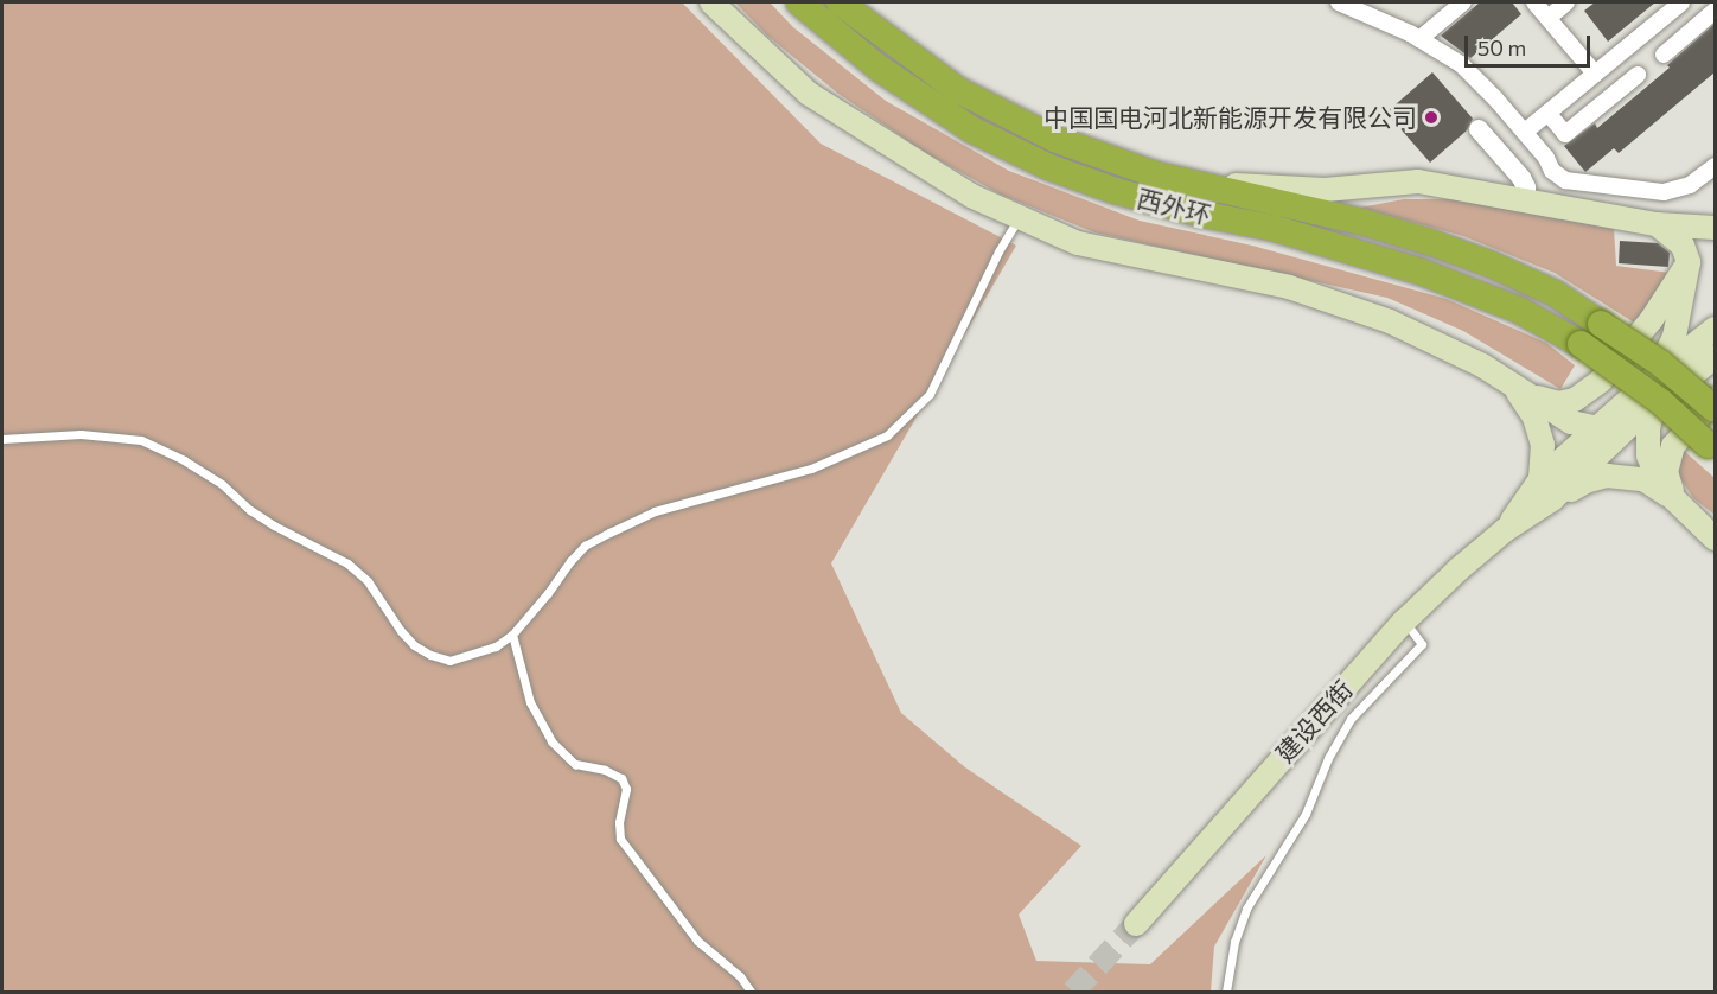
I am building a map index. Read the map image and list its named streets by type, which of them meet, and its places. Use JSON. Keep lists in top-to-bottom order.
{
  "streets": {
    "highway": ["西外环"],
    "main road": ["建设西街"]
  },
  "places": ["中国国电河北新能源开发有限公司"],
  "scale_bar": "50 m"
}
